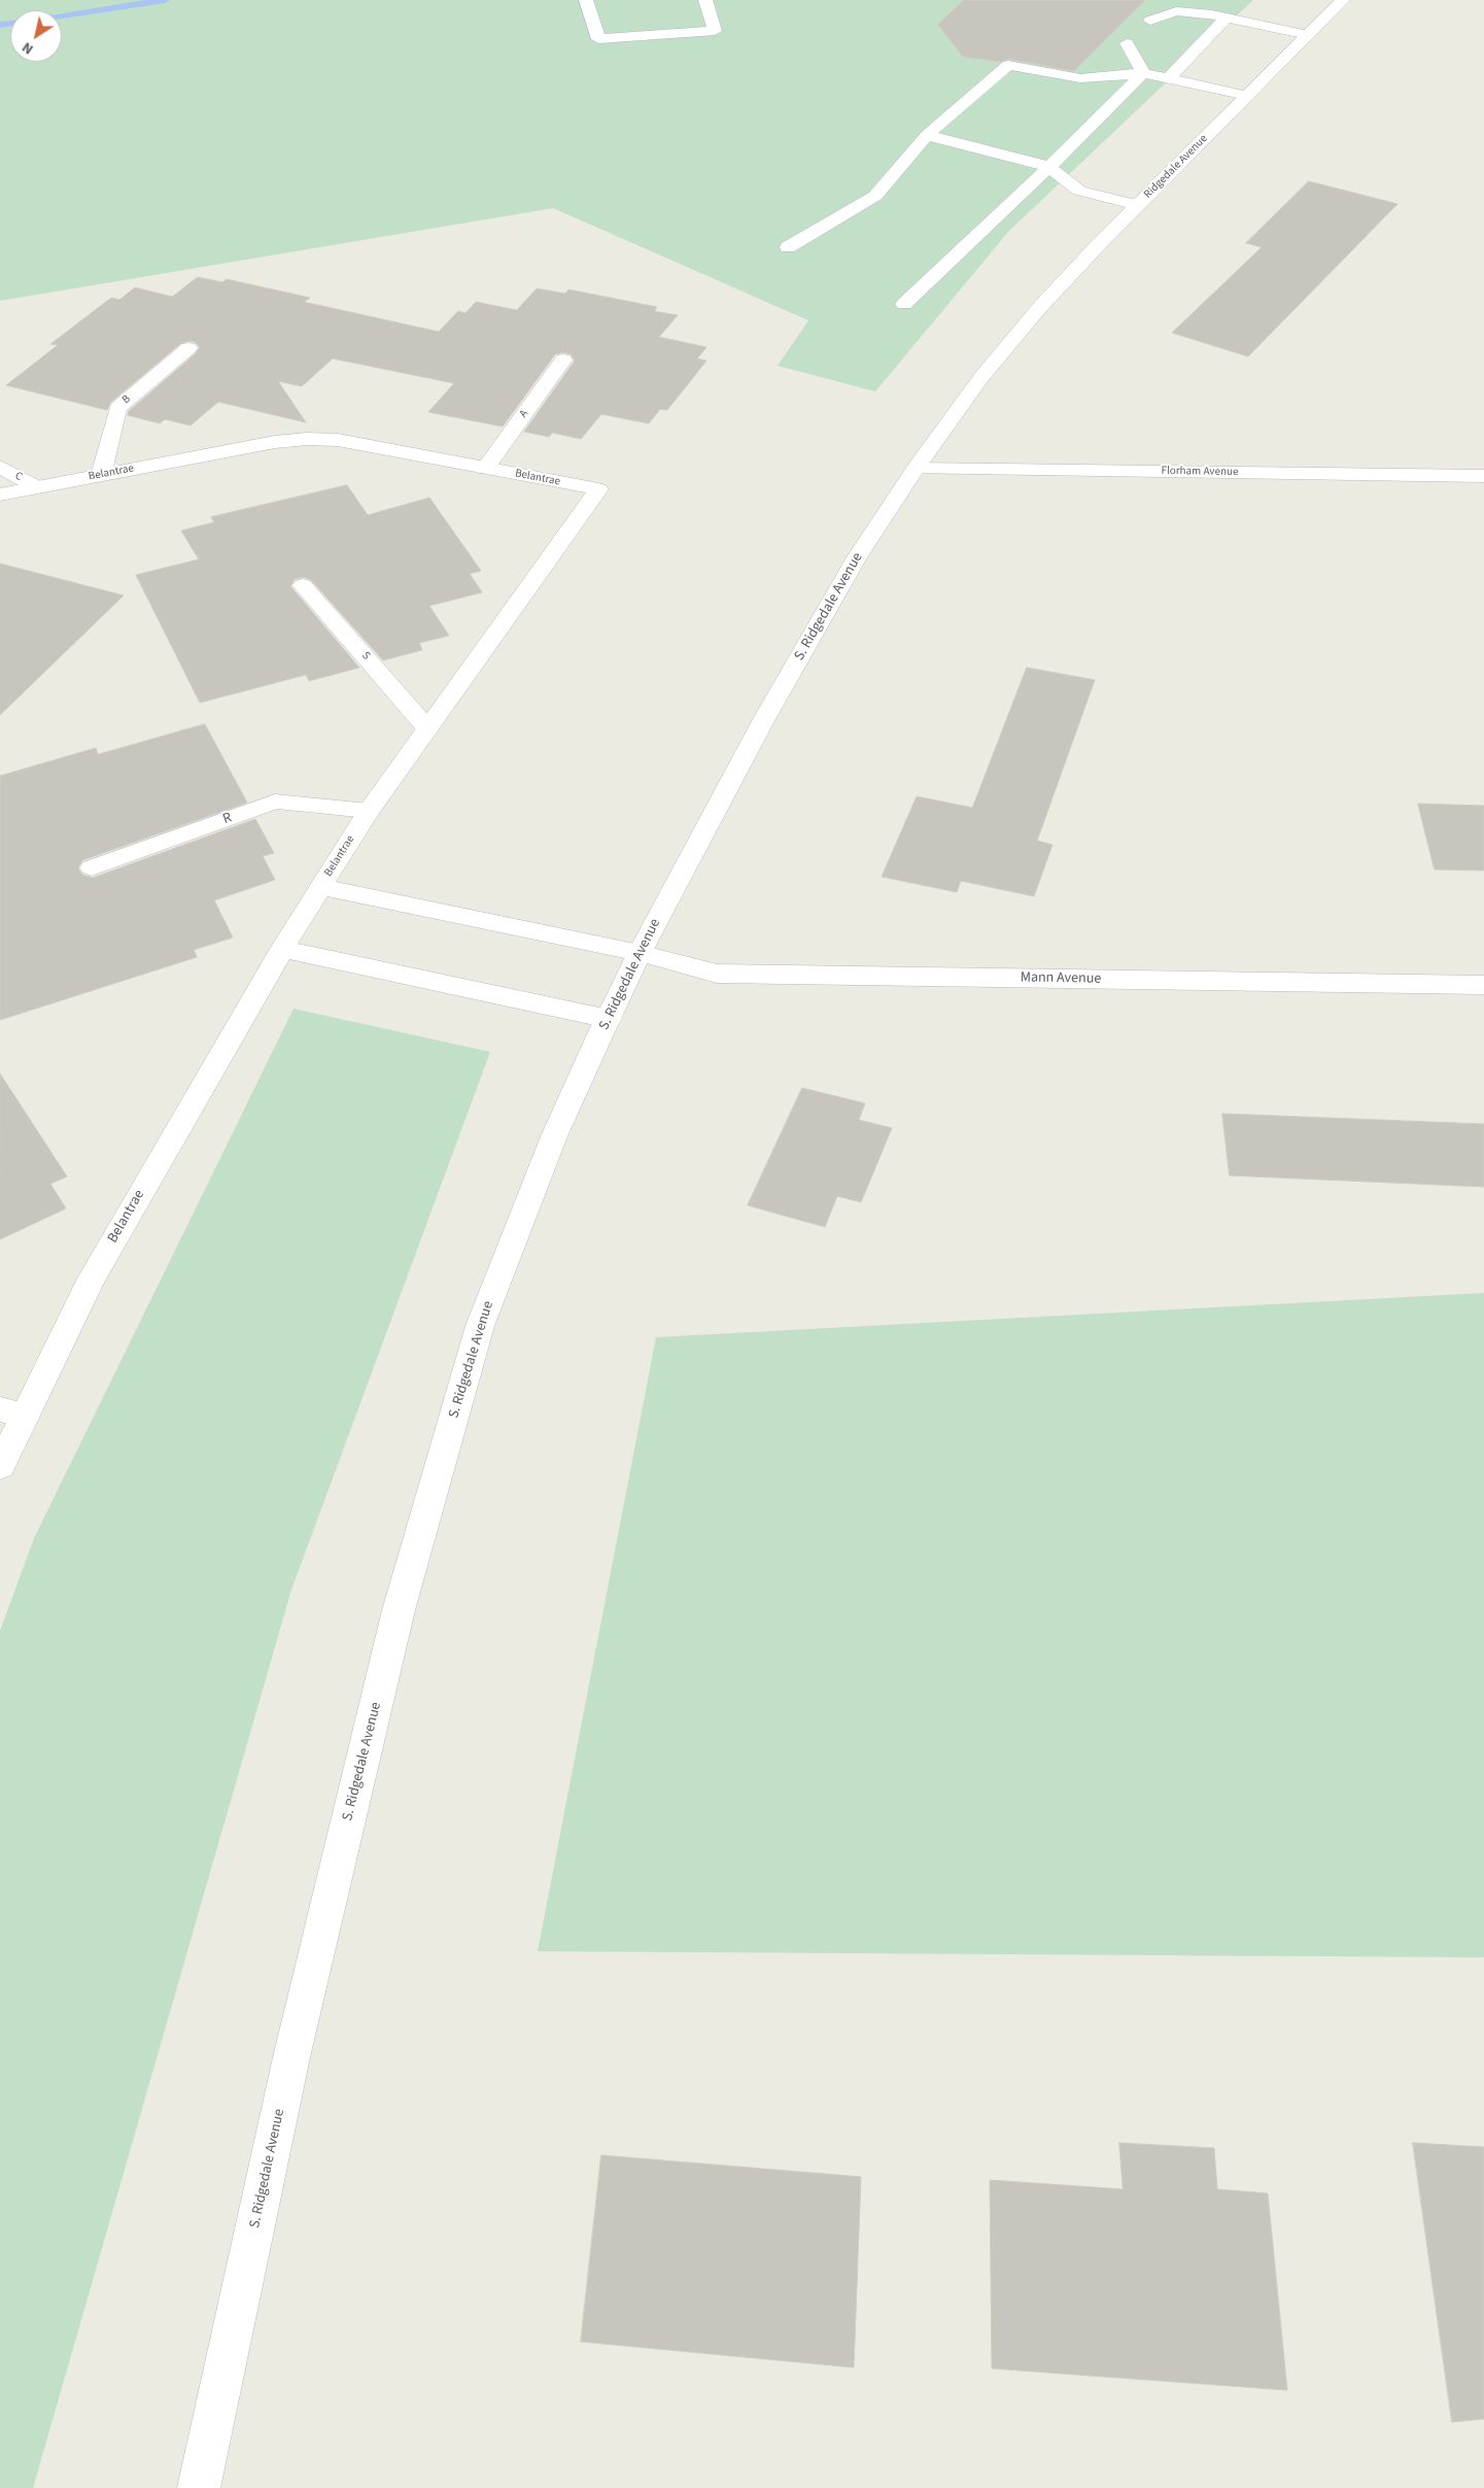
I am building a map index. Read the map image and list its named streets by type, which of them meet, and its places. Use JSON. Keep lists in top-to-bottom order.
{
  "streets": {
    "street": [
      "Ridgedale Avenue",
      "B",
      "A",
      "Florham Avenue",
      "Belantrae",
      "C",
      "S. Ridgedale Avenue",
      "S",
      "R",
      "Mann Avenue"
    ]
  },
  "crossings": [
    ["Ridgedale Avenue", "S. Ridgedale Avenue"],
    ["B", "Belantrae"],
    ["A", "Belantrae"],
    ["Florham Avenue", "S. Ridgedale Avenue"],
    ["Belantrae", "C"],
    ["Belantrae", "S. Ridgedale Avenue"],
    ["Belantrae", "S"],
    ["Belantrae", "R"],
    ["Belantrae", "Mann Avenue"],
    ["S. Ridgedale Avenue", "Mann Avenue"]
  ],
  "north": "bottom left"
}
